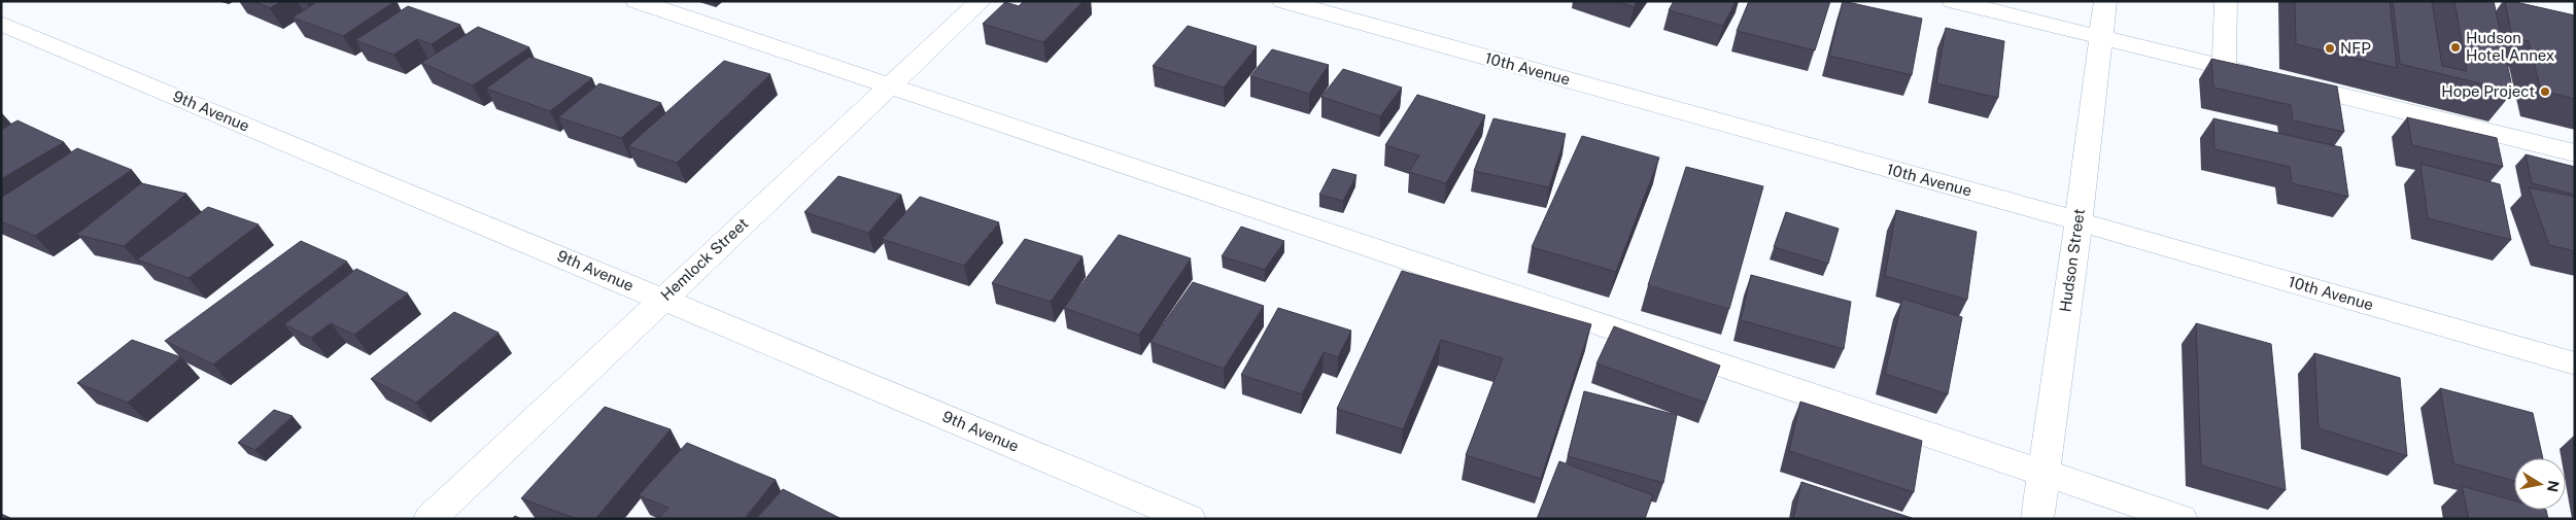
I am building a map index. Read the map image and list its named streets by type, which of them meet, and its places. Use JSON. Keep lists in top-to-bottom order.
{
  "streets": {
    "street": [
      "10th Avenue",
      "9th Avenue",
      "Hemlock Street",
      "Hudson Street"
    ]
  },
  "crossings": [
    ["10th Avenue", "Hudson Street"],
    ["9th Avenue", "Hemlock Street"]
  ],
  "places": ["Hudson Hotel Annex", "NFP", "Hope Project"],
  "north": "right"
}
